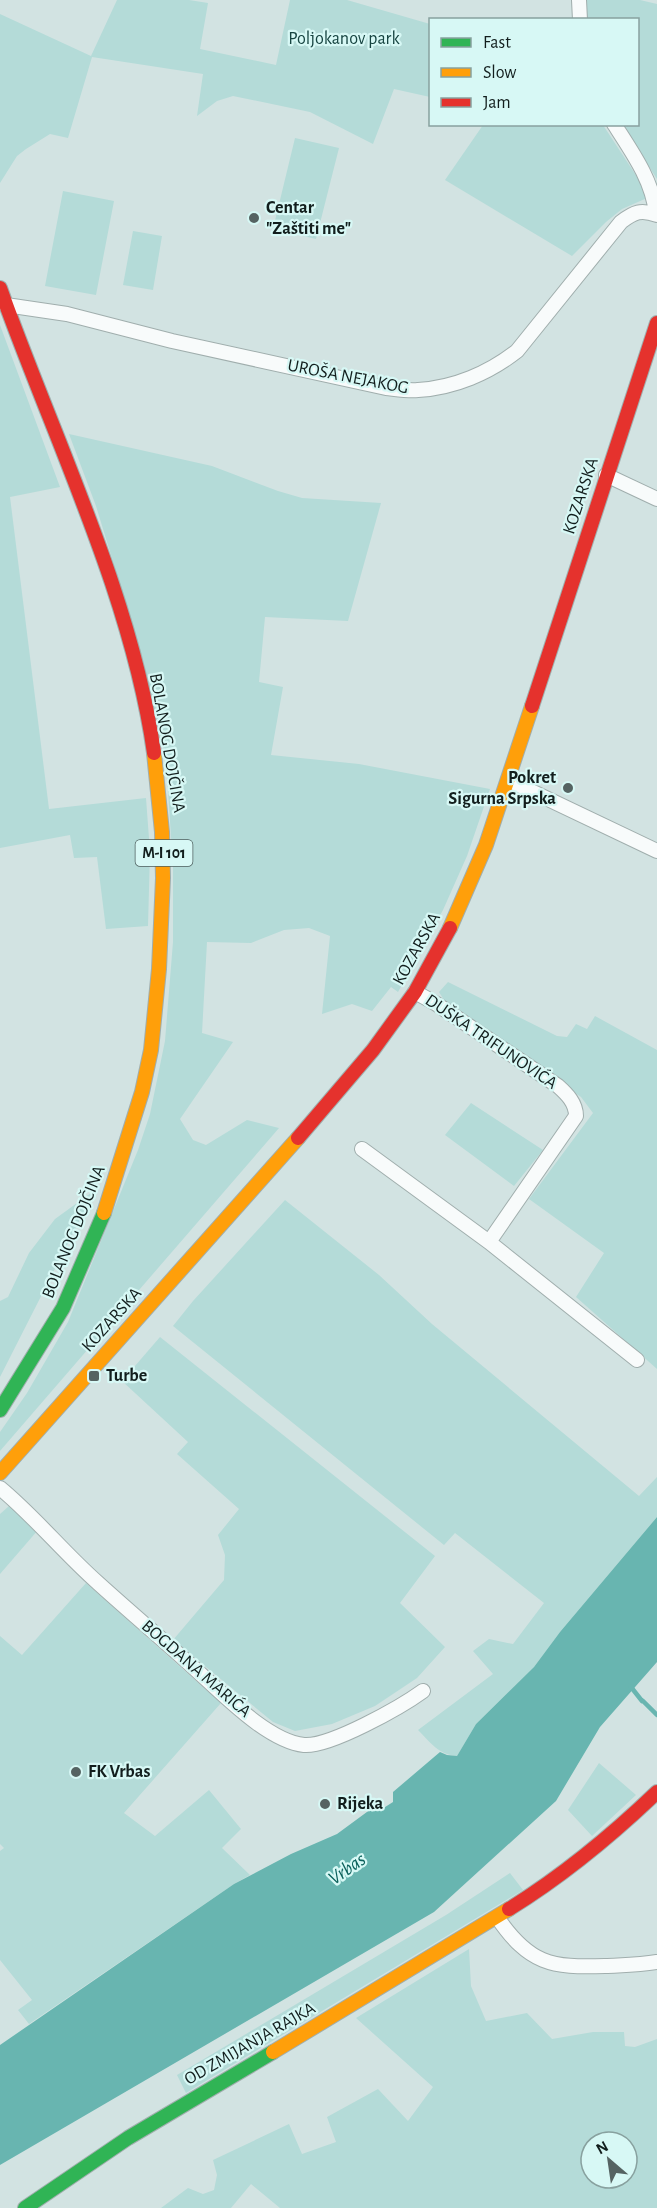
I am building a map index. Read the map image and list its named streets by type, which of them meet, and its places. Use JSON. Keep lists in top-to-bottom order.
{
  "streets": {
    "main road": [
      "KOZARSKA",
      "BOLANOG DOJČINA",
      "M-I 101",
      "OD ZMIJANJA RAJKA"
    ],
    "street": ["UROŠA NEJAKOG", "DUŠKA TRIFUNOVIĆA", "BOGDANA MARIĆA"]
  },
  "crossings": [
    ["UROŠA NEJAKOG", "BOLANOG DOJČINA"],
    ["KOZARSKA", "DUŠKA TRIFUNOVIĆA"]
  ],
  "water": ["Vrbas"],
  "parks": ["Poljokanov park"],
  "places": {
    "other": [
      "Centar \"Zaštiti me\"",
      "Pokret Sigurna Srpska",
      "FK Vrbas",
      "Rijeka"
    ],
    "transit": ["Turbe"]
  },
  "legend": ["Fast", "Slow", "Jam"],
  "north": "top left"
}
